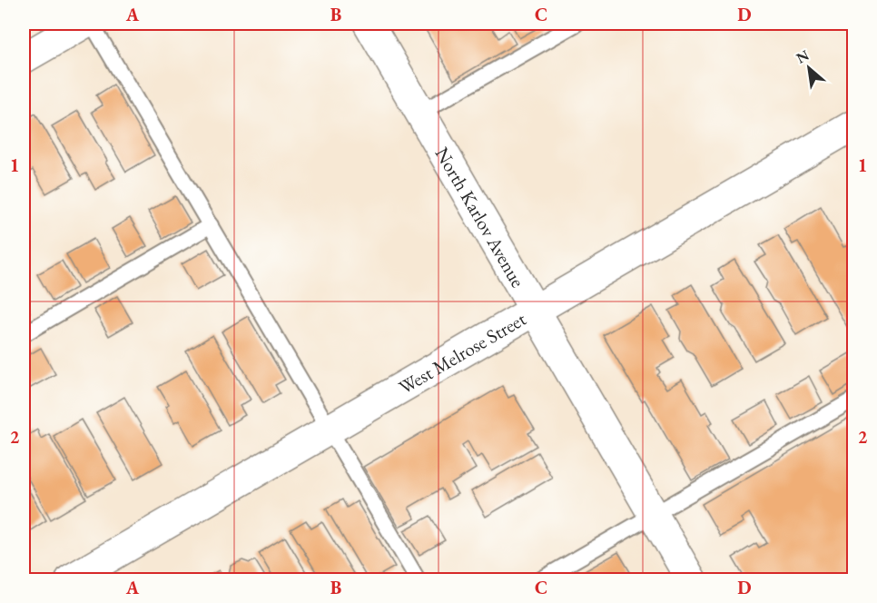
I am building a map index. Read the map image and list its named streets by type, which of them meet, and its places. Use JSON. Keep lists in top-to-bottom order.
{
  "streets": {
    "street": ["North Karlov Avenue", "West Melrose Street"]
  },
  "crossings": [
    ["North Karlov Avenue", "West Melrose Street"]
  ],
  "north": "top left",
  "grid": {
    "columns": [
      "A",
      "B",
      "C",
      "D"
    ],
    "rows": ["1", "2"]
  }
}
